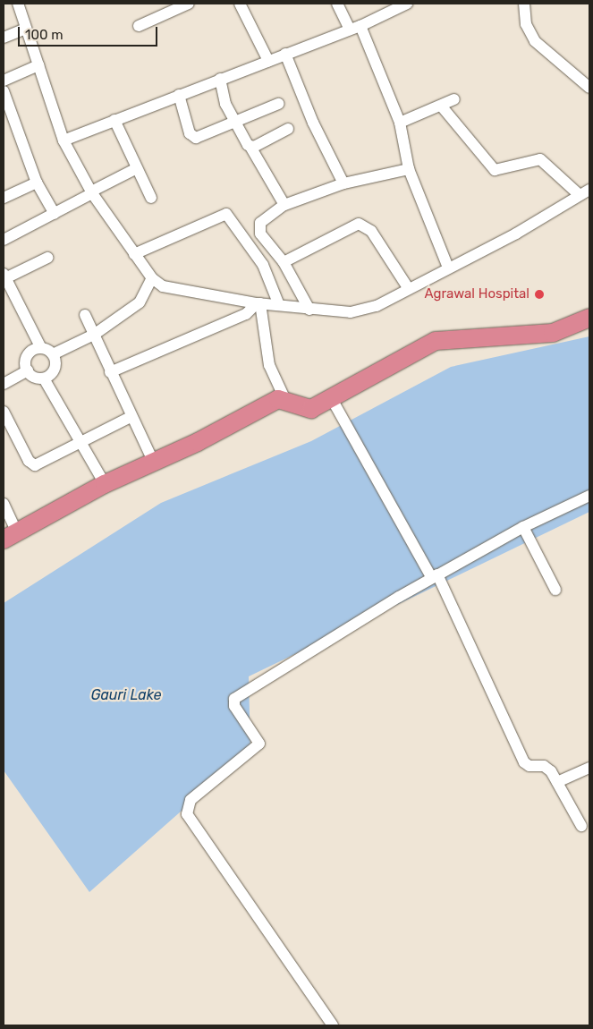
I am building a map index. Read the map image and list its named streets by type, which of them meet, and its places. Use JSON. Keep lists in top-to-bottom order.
{
  "water": ["Gauri Lake"],
  "places": ["Agrawal Hospital"],
  "scale_bar": "100 m"
}
